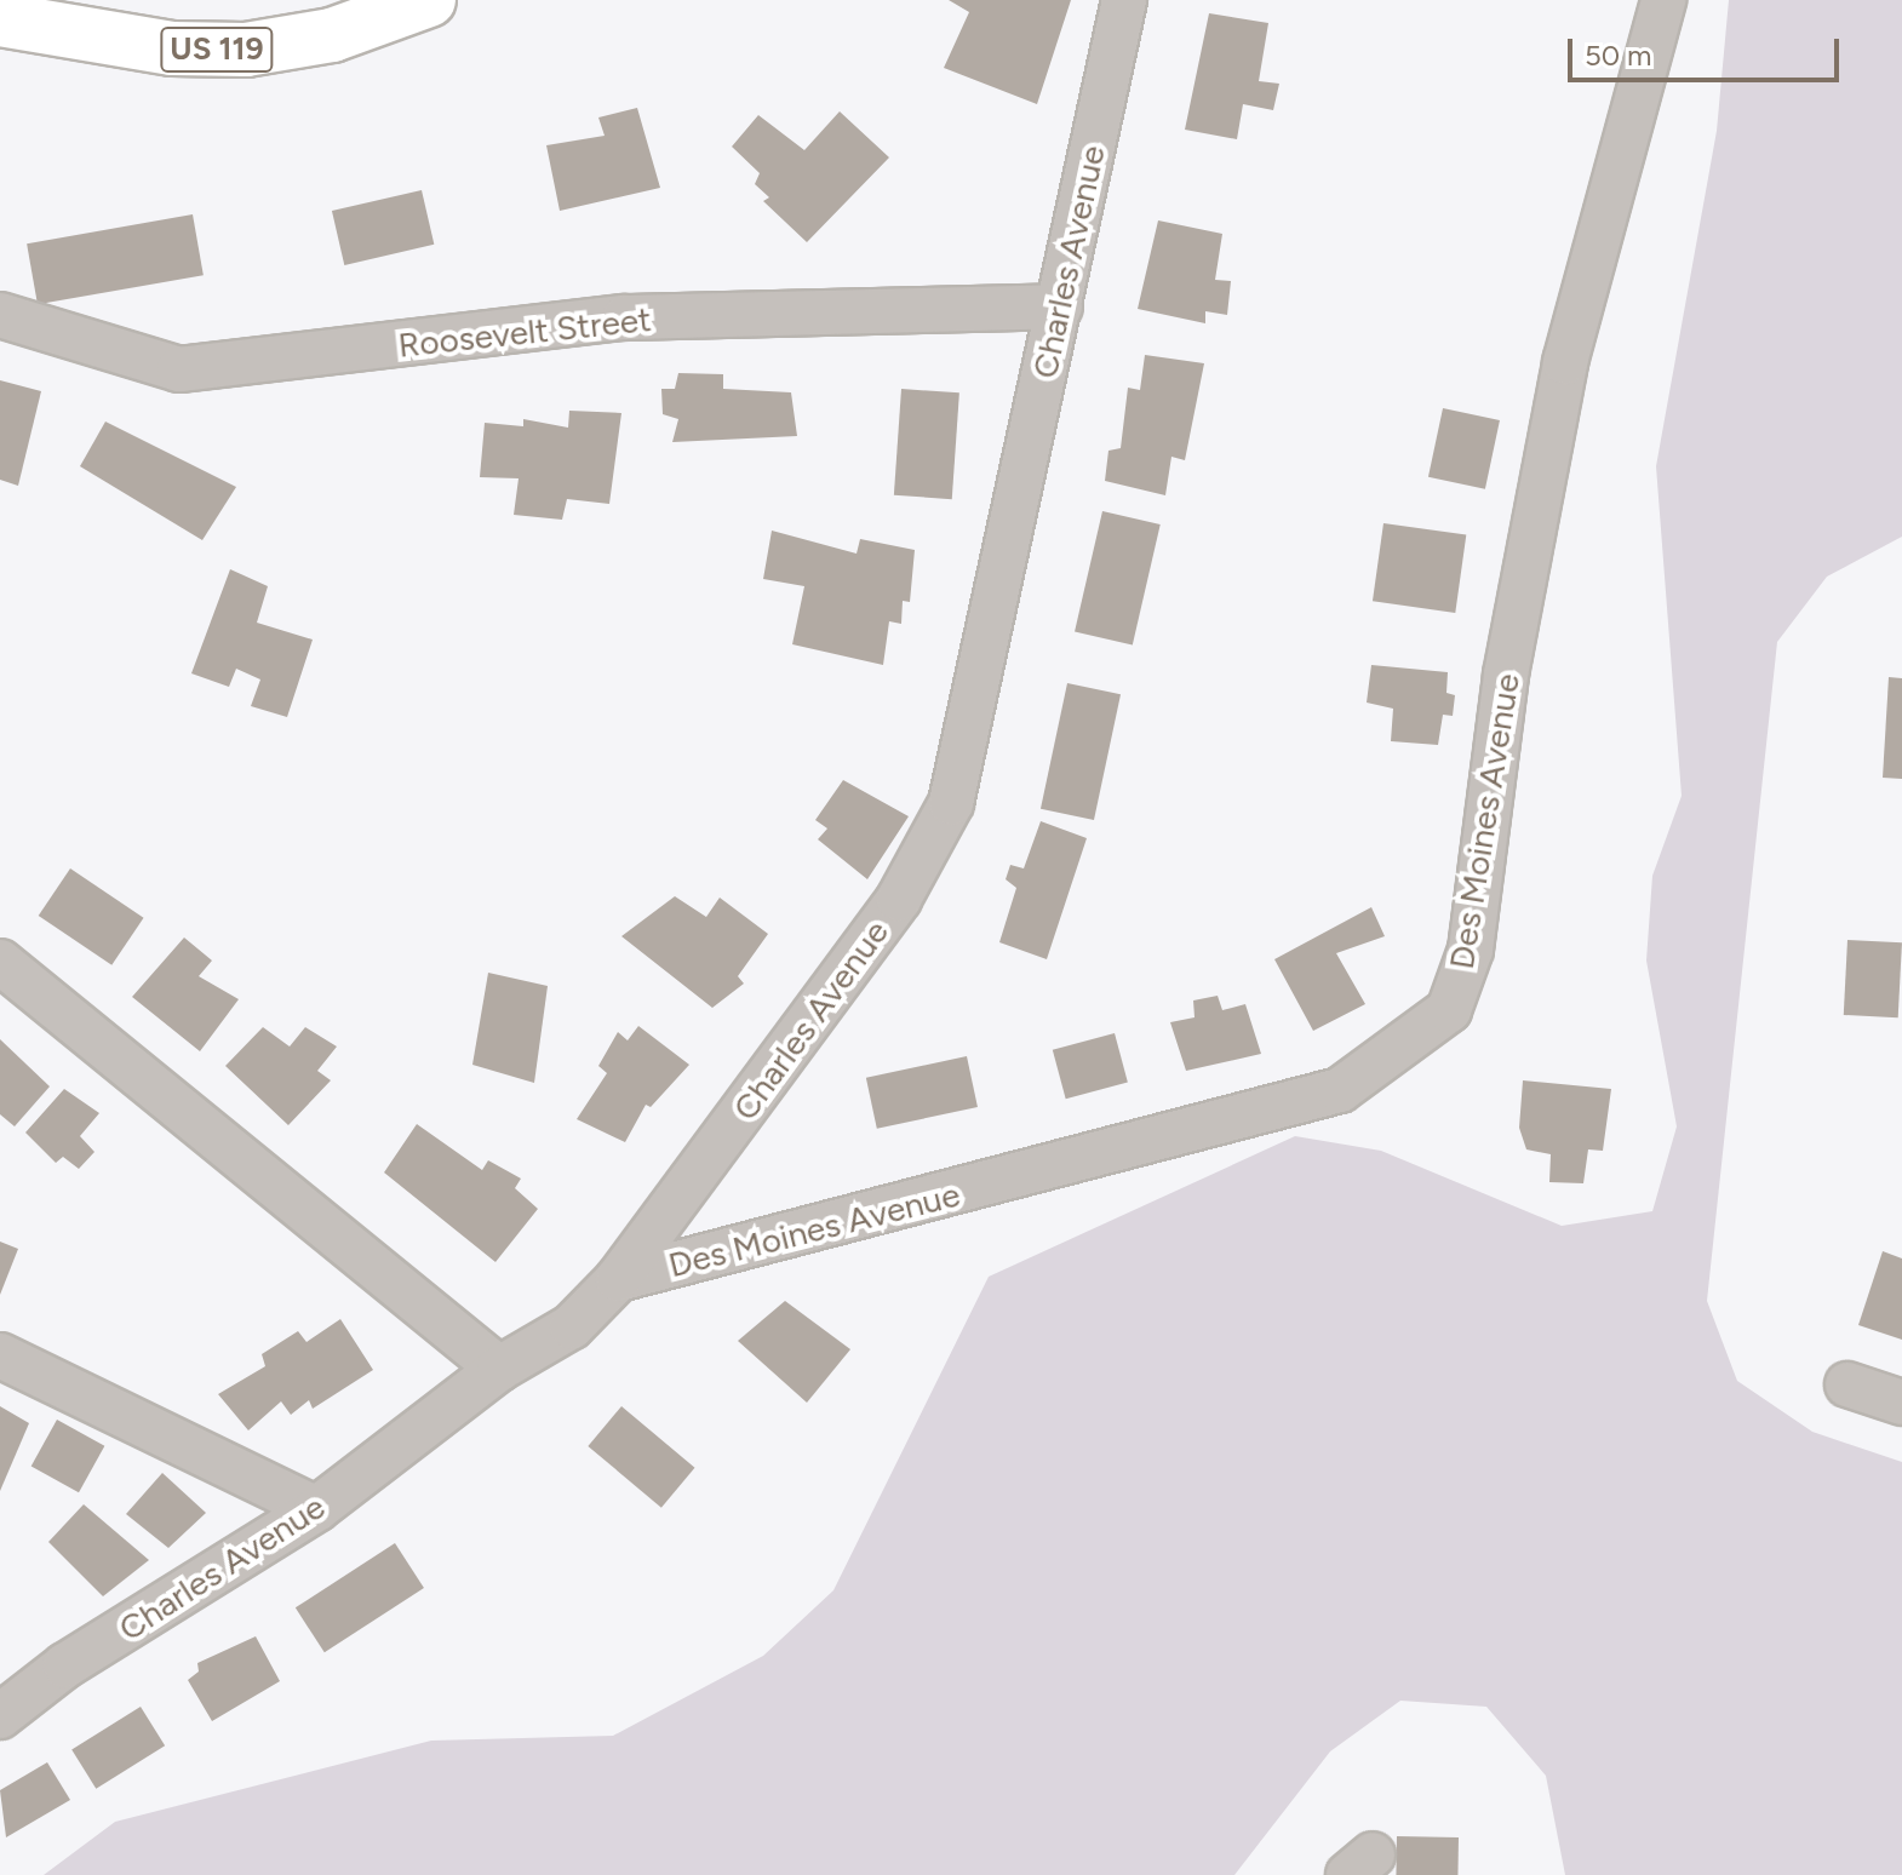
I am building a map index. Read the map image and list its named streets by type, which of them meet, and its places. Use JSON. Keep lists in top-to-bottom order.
{
  "streets": {
    "main road": ["US 119"],
    "street": ["Charles Avenue", "Roosevelt Street", "Des Moines Avenue"]
  },
  "crossings": [
    ["Charles Avenue", "Roosevelt Street"],
    ["Charles Avenue", "Des Moines Avenue"]
  ],
  "scale_bar": "50 m"
}
